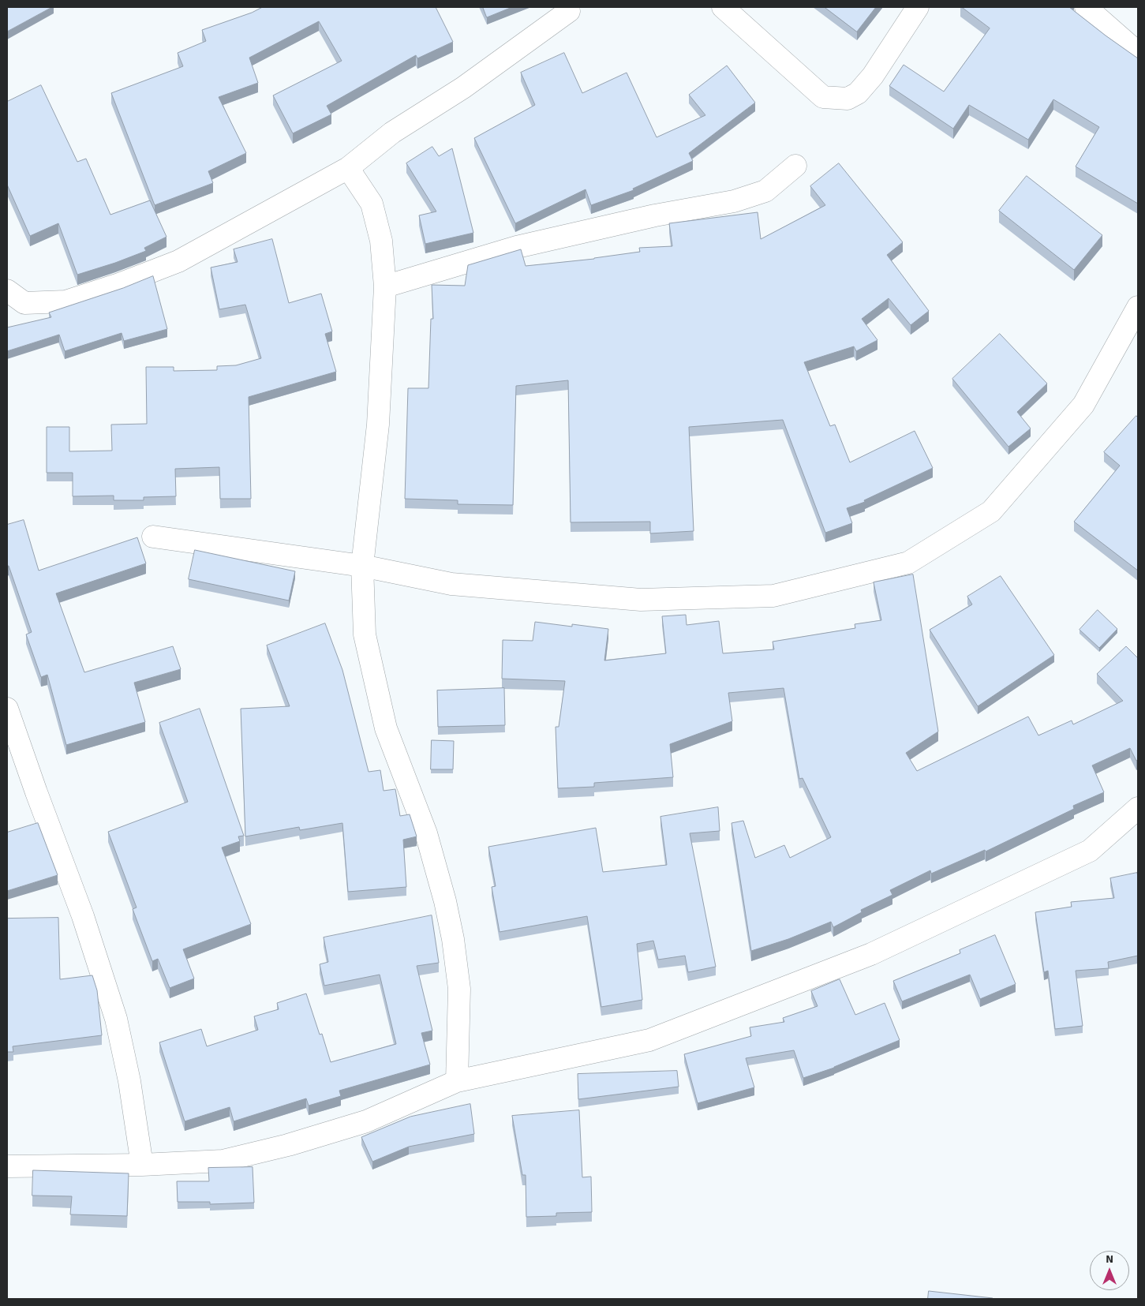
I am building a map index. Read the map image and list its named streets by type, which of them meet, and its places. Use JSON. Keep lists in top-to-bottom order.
{
  "north": "top"
}
